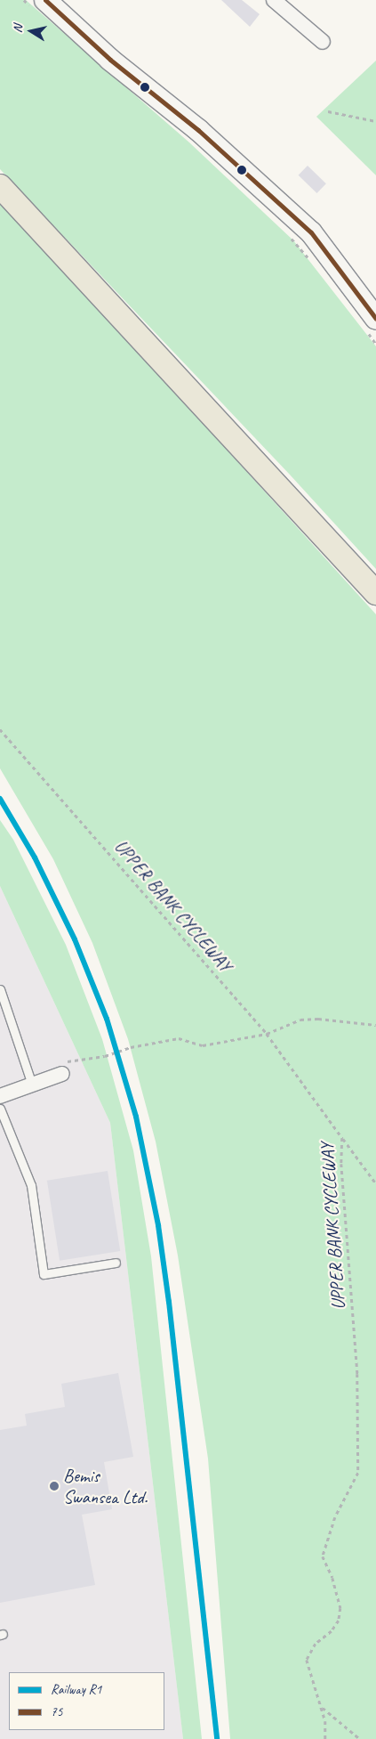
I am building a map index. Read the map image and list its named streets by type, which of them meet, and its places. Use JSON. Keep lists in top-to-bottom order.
{
  "streets": {
    "path": ["UPPER BANK CYCLEWAY"]
  },
  "places": ["Bemis Swansea Ltd."],
  "lines": ["transit line 75", "rail line R1"],
  "legend": ["Railway R1", "75"],
  "north": "left"
}
